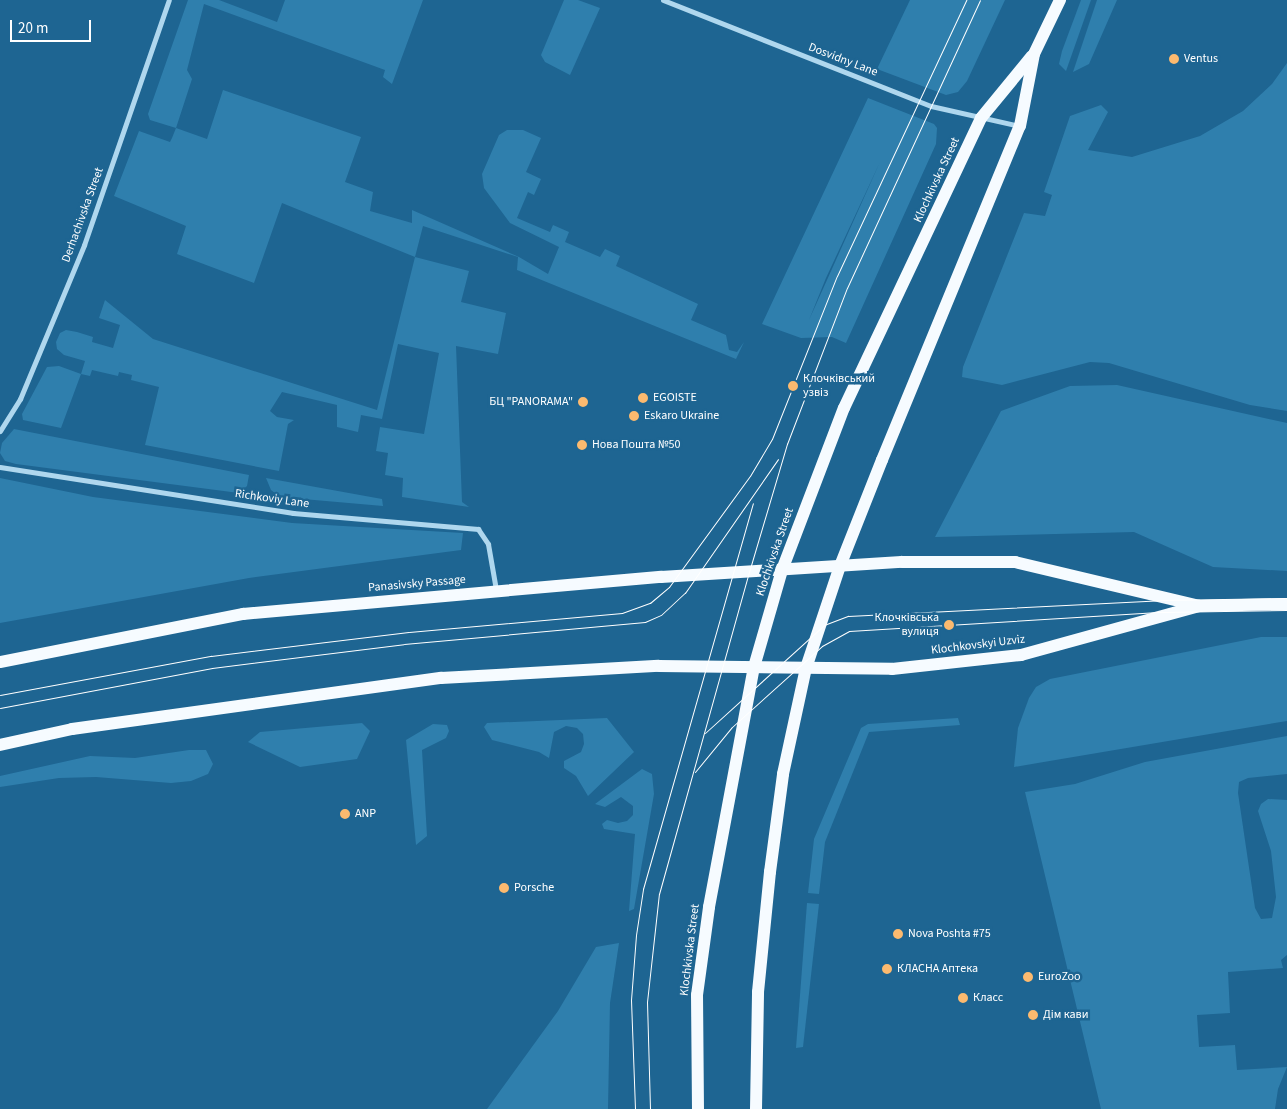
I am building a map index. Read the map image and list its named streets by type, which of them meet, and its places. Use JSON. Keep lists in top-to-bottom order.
{
  "streets": {
    "main road": ["Klochkivska Street", "Panasivsky Passage", "Klochkovskyi Uzviz"],
    "street": ["Dosvidny Lane", "Derhachivska Street", "Richkoviy Lane"]
  },
  "crossings": [
    ["Dosvidny Lane", "Klochkivska Street"],
    ["Klochkivska Street", "Panasivsky Passage"],
    ["Klochkivska Street", "Klochkovskyi Uzviz"],
    ["Richkoviy Lane", "Panasivsky Passage"],
    ["Panasivsky Passage", "Klochkovskyi Uzviz"]
  ],
  "places": [
    "Ventus",
    "Клочківський узвіз",
    "EGOISTE",
    "БЦ \"PANORAMA\"",
    "Eskaro Ukraine",
    "Нова Пошта №50",
    "Клочківська вулиця",
    "ANP",
    "Porsche",
    "Nova Poshta #75",
    "КЛАСНА Аптека",
    "EuroZoo",
    "Класс",
    "Дім кави"
  ],
  "scale_bar": "20 m"
}
